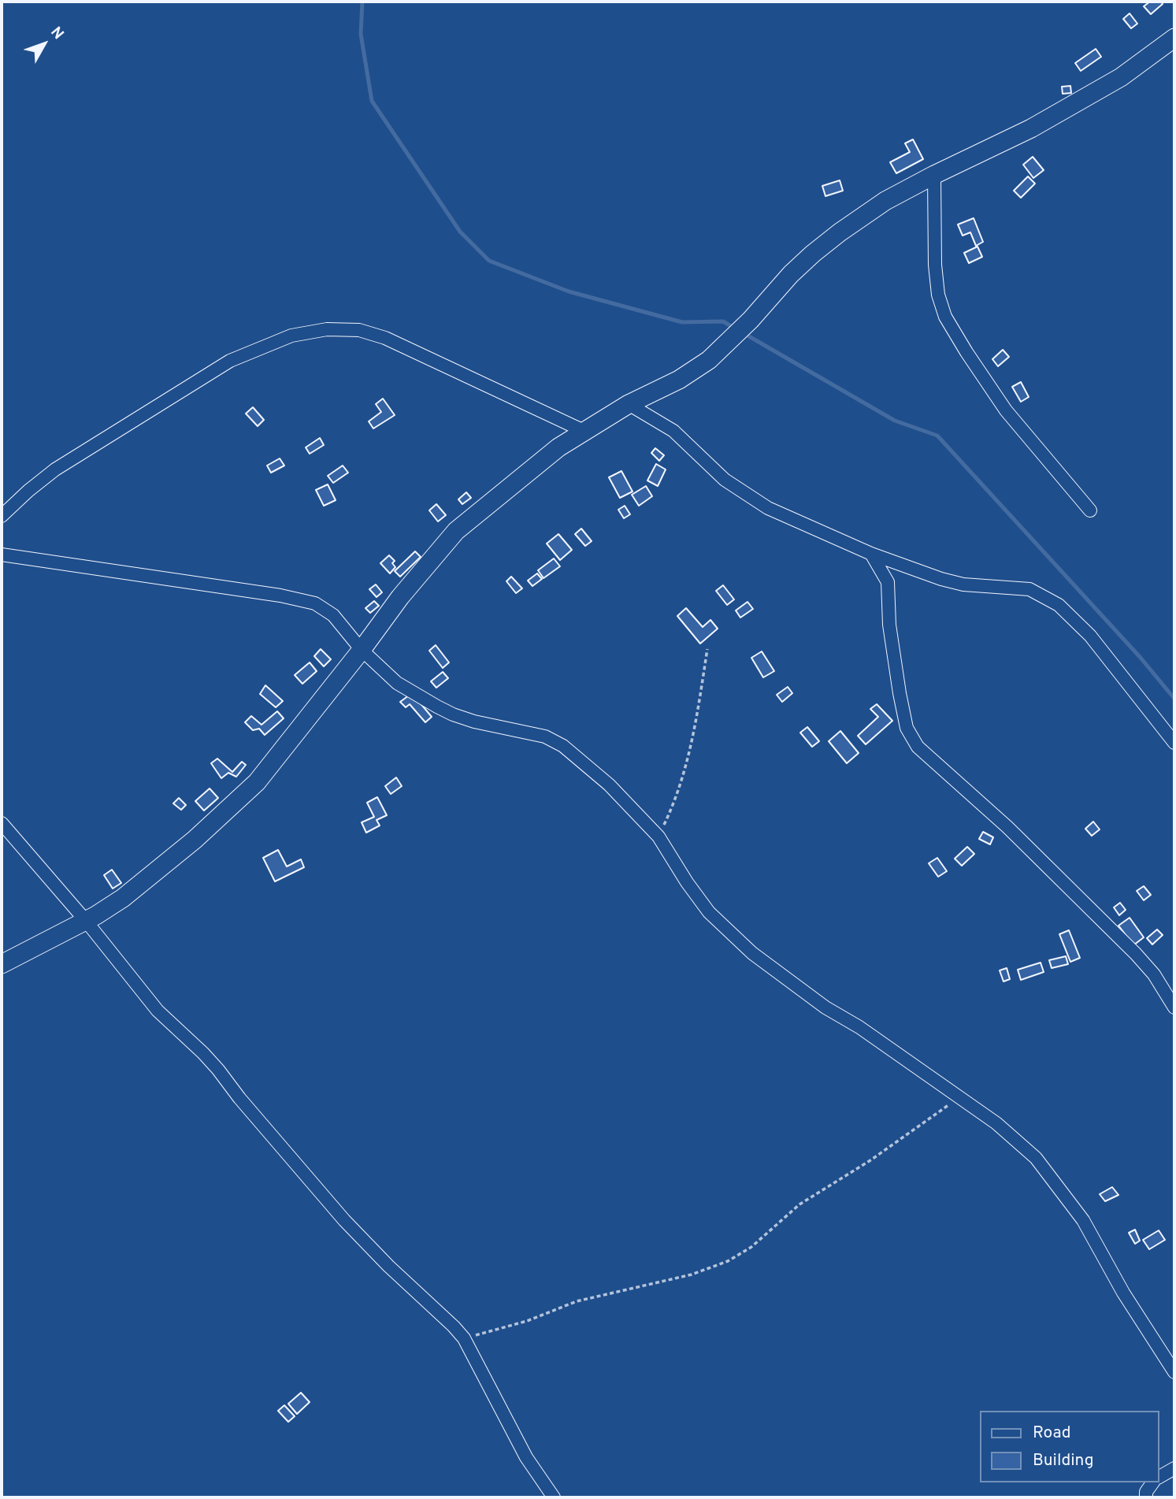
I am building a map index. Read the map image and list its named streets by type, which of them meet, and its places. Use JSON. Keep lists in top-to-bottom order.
{
  "legend": ["Road", "Building"],
  "north": "top right"
}
